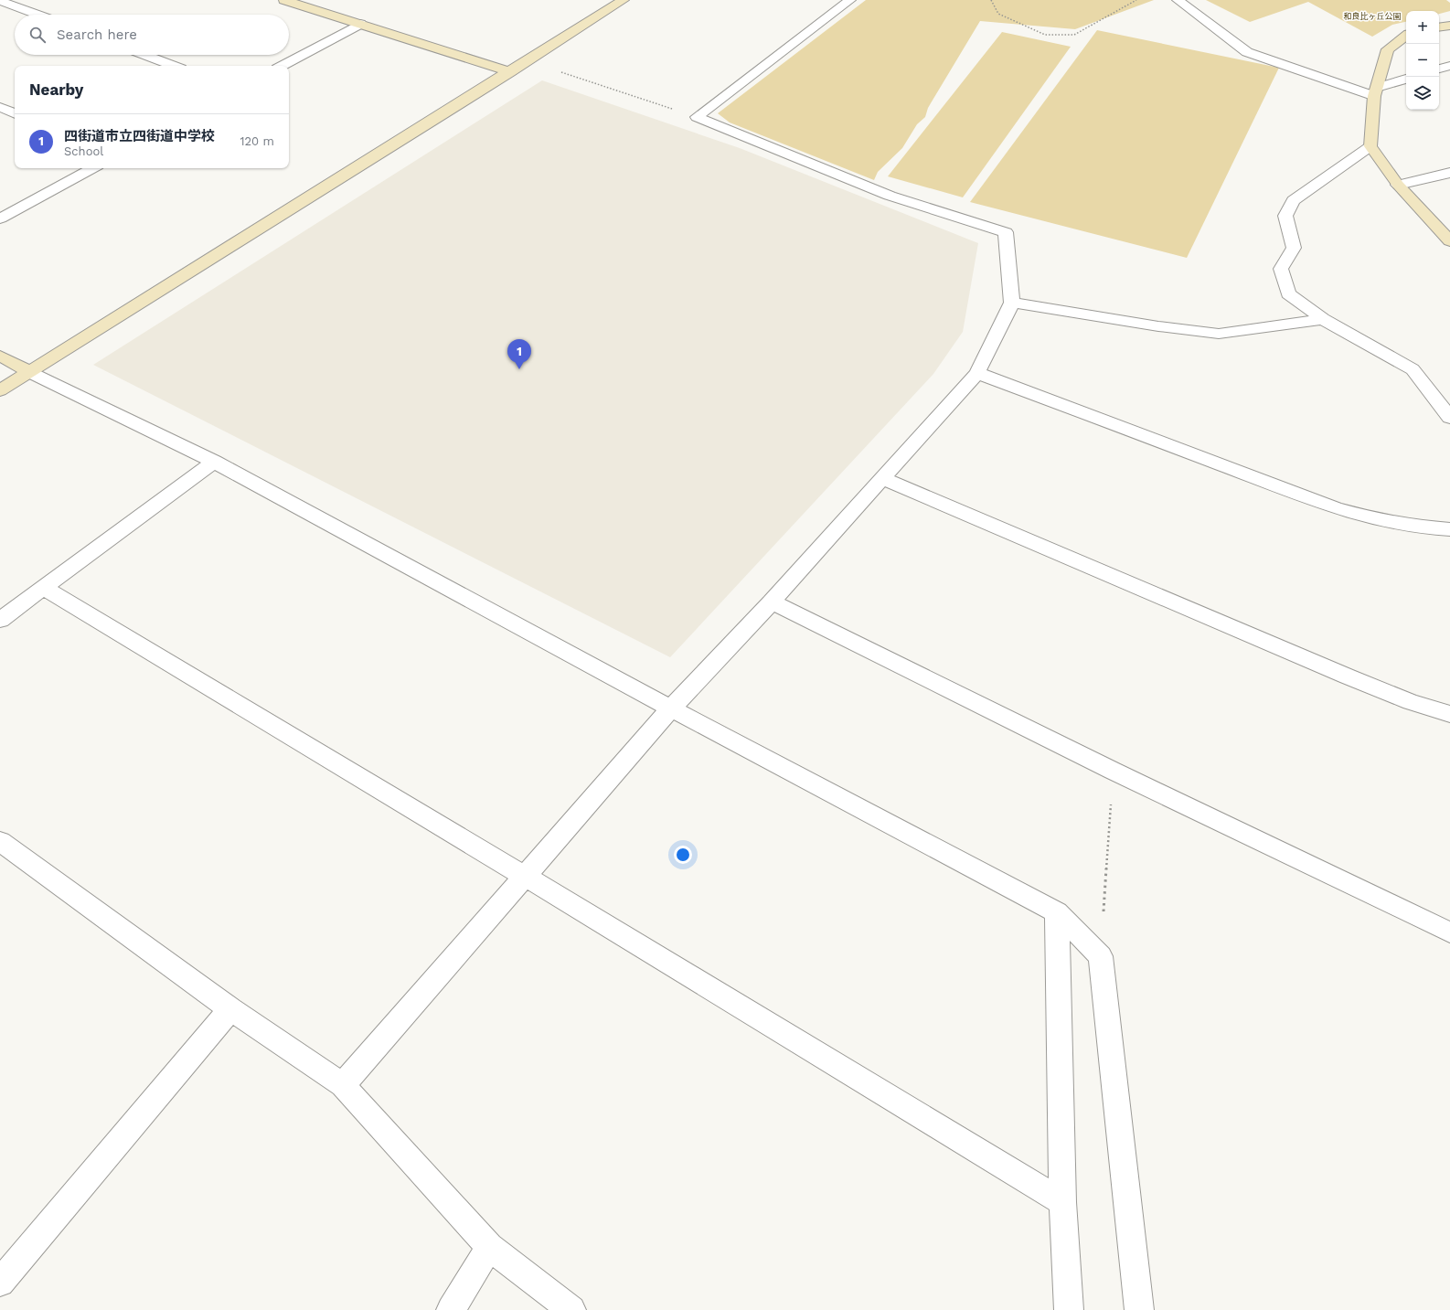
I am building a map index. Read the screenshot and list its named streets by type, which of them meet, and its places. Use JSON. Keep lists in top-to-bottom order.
{
  "parks": ["和良比ヶ丘公園"],
  "page": {
    "map_buttons": ["+", "−"],
    "search": "Search here",
    "heading": "Nearby",
    "list": [
      {
        "mark": "1",
        "name": "四街道市立四街道中学校",
        "note": "School",
        "value": "120 m"
      }
    ],
    "pins": "1"
  }
}
